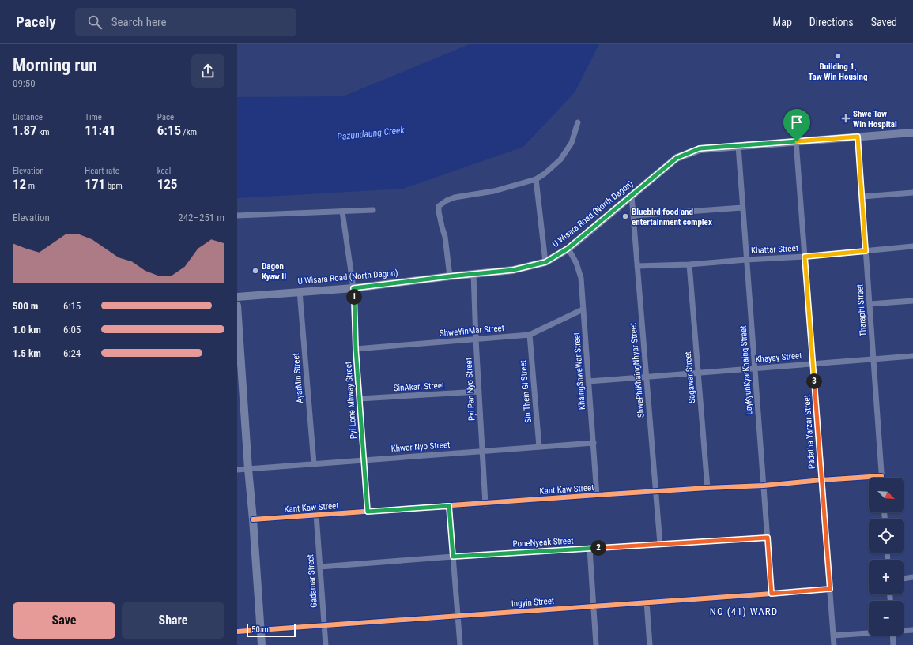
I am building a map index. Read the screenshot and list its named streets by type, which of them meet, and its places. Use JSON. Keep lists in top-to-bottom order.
{
  "streets": {
    "main road": ["U Wisara Road (North Dagon)"],
    "street": [
      "Khattar Street",
      "Tharaphi Street",
      "ShweYinMar Street",
      "Khayay Street",
      "ShwePhiKhaingNhyar Street",
      "LayKyunKyarKhaing Street",
      "KhaingShweWar Street",
      "Sagawar Street",
      "AyarMin Street",
      "SinAkari Street",
      "Pyi Pan Nyo Street",
      "Sin Thein Gi Street",
      "Pyi Lone Mhway Street",
      "Padatha Yarzar Street",
      "Khwar Nyo Street",
      "Kant Kaw Street",
      "PoneNyeak Street",
      "Gadamar Street",
      "Ingyin Street"
    ]
  },
  "crossings": [
    ["U Wisara Road (North Dagon)", "Tharaphi Street"],
    ["U Wisara Road (North Dagon)", "ShwePhiKhaingNhyar Street"],
    ["U Wisara Road (North Dagon)", "LayKyunKyarKhaing Street"],
    ["U Wisara Road (North Dagon)", "KhaingShweWar Street"],
    ["U Wisara Road (North Dagon)", "AyarMin Street"],
    ["U Wisara Road (North Dagon)", "Pyi Pan Nyo Street"],
    ["U Wisara Road (North Dagon)", "Pyi Lone Mhway Street"],
    ["U Wisara Road (North Dagon)", "Padatha Yarzar Street"],
    ["Khattar Street", "Tharaphi Street"],
    ["Khattar Street", "ShwePhiKhaingNhyar Street"],
    ["Khattar Street", "LayKyunKyarKhaing Street"],
    ["Khattar Street", "Sagawar Street"],
    ["Khattar Street", "Padatha Yarzar Street"],
    ["Tharaphi Street", "Khayay Street"],
    ["Tharaphi Street", "Kant Kaw Street"],
    ["ShweYinMar Street", "KhaingShweWar Street"],
    ["ShweYinMar Street", "Pyi Pan Nyo Street"],
    ["ShweYinMar Street", "Sin Thein Gi Street"],
    ["ShweYinMar Street", "Pyi Lone Mhway Street"],
    ["Khayay Street", "ShwePhiKhaingNhyar Street"],
    ["Khayay Street", "LayKyunKyarKhaing Street"],
    ["Khayay Street", "KhaingShweWar Street"],
    ["Khayay Street", "Sagawar Street"],
    ["Khayay Street", "Padatha Yarzar Street"],
    ["ShwePhiKhaingNhyar Street", "Kant Kaw Street"],
    ["ShwePhiKhaingNhyar Street", "PoneNyeak Street"],
    ["LayKyunKyarKhaing Street", "Kant Kaw Street"],
    ["LayKyunKyarKhaing Street", "PoneNyeak Street"],
    ["LayKyunKyarKhaing Street", "Ingyin Street"],
    ["KhaingShweWar Street", "Khwar Nyo Street"],
    ["KhaingShweWar Street", "Kant Kaw Street"],
    ["Sagawar Street", "Kant Kaw Street"],
    ["AyarMin Street", "Khwar Nyo Street"],
    ["SinAkari Street", "Pyi Pan Nyo Street"],
    ["SinAkari Street", "Pyi Lone Mhway Street"],
    ["Pyi Pan Nyo Street", "Khwar Nyo Street"],
    ["Pyi Pan Nyo Street", "Kant Kaw Street"],
    ["Sin Thein Gi Street", "Khwar Nyo Street"],
    ["Pyi Lone Mhway Street", "Khwar Nyo Street"],
    ["Pyi Lone Mhway Street", "Kant Kaw Street"],
    ["Padatha Yarzar Street", "Kant Kaw Street"],
    ["Padatha Yarzar Street", "Ingyin Street"],
    ["Kant Kaw Street", "Gadamar Street"],
    ["PoneNyeak Street", "Gadamar Street"],
    ["Gadamar Street", "Ingyin Street"]
  ],
  "districts": ["NO (41) WARD"],
  "water": ["Pazundaung Creek"],
  "places": {
    "other": ["Building 1, Taw Win Housing", "Bluebird food and entertainment complex", "Dagon Kyaw II"],
    "health": ["Shwe Taw Win Hospital"]
  },
  "scale_bar": "50 m",
  "north": "bottom right",
  "page": {
    "header": "Pacely",
    "search": "Search here",
    "nav": ["Map", "Directions", "Saved"],
    "heading": ["Morning run", "09:50"],
    "stats": [
      ["Distance", "1.87 km"],
      ["Time", "11:41"],
      ["Pace", "6:15 /km"],
      ["Elevation", "12 m"],
      ["Heart rate", "171 bpm"],
      ["kcal", "125"]
    ],
    "chart": ["Elevation", "242–251 m"],
    "pins": ["1", "3", "2"],
    "list": [
      {
        "name": "500 m",
        "note": "6:15"
      },
      {
        "name": "1.0 km",
        "note": "6:05"
      },
      {
        "name": "1.5 km",
        "note": "6:24"
      }
    ],
    "map_buttons": ["+", "−"],
    "buttons": ["Save", "Share"],
    "scale": "50 m"
  }
}
